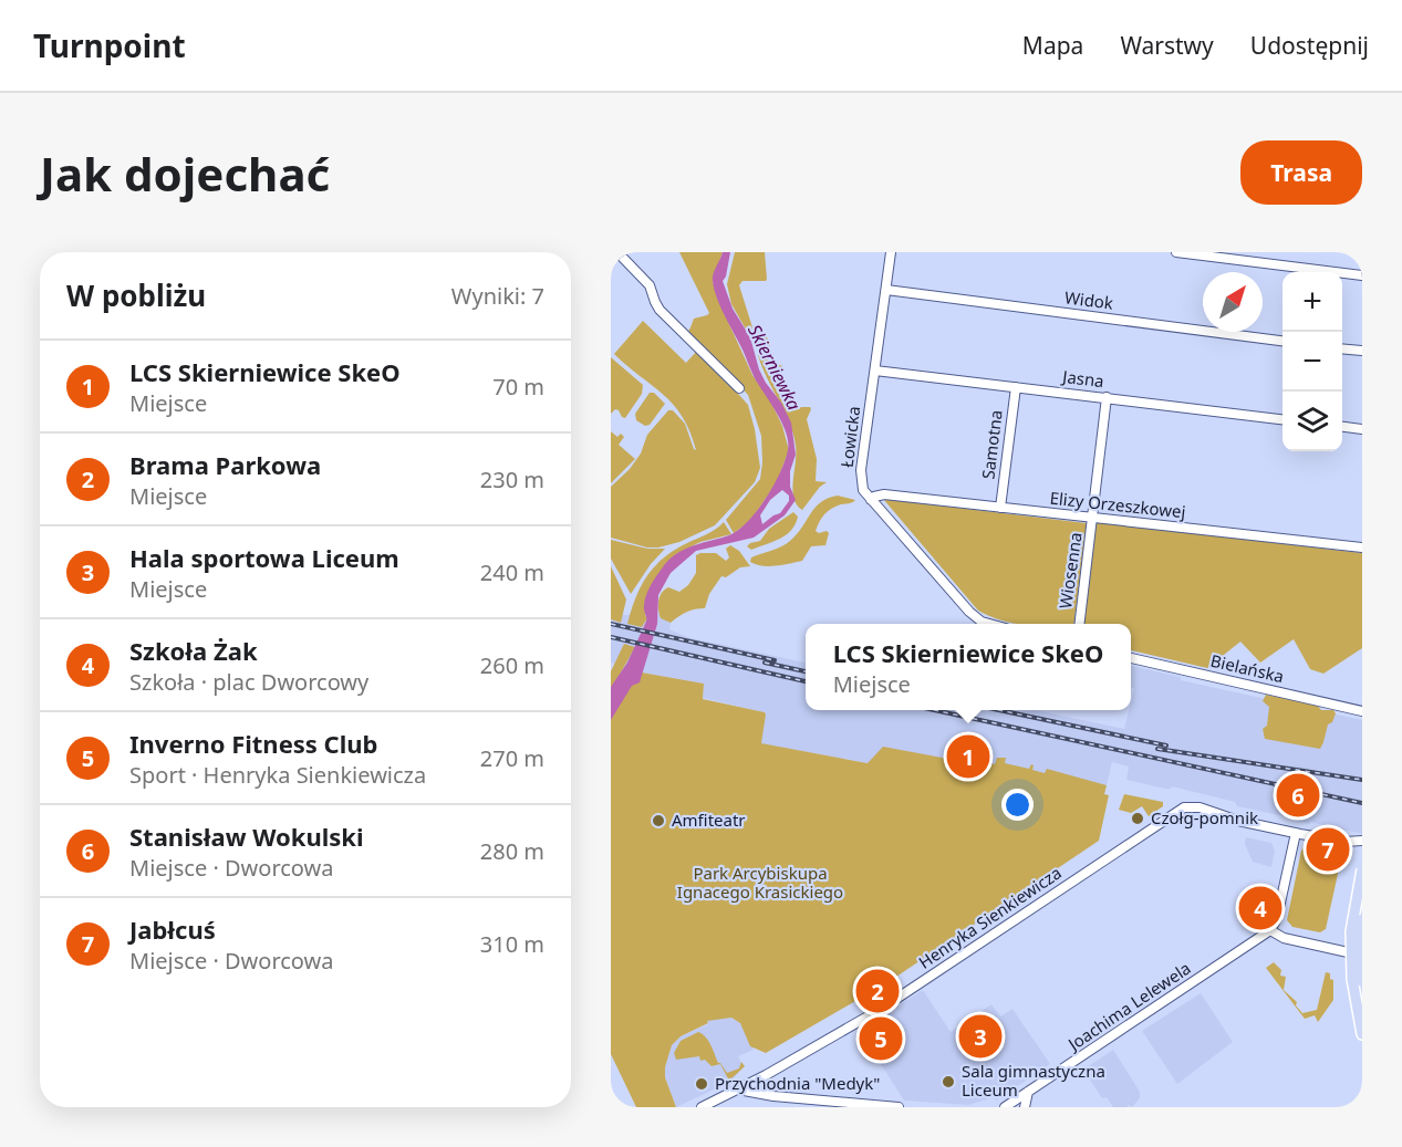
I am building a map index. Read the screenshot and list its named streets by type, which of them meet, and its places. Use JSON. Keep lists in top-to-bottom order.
{
  "streets": {
    "street": [
      "Widok",
      "Jasna",
      "Łowicka",
      "Samotna",
      "Elizy Orzeszkowej",
      "Wiosenna",
      "Bielańska",
      "Henryka Sienkiewicza",
      "Joachima Lelewela"
    ]
  },
  "crossings": [
    ["Widok", "Łowicka"],
    ["Jasna", "Łowicka"],
    ["Jasna", "Samotna"],
    ["Jasna", "Wiosenna"],
    ["Łowicka", "Elizy Orzeszkowej"],
    ["Samotna", "Elizy Orzeszkowej"],
    ["Elizy Orzeszkowej", "Wiosenna"]
  ],
  "water": ["Skierniewka"],
  "parks": ["Park Arcybiskupa Ignacego Krasickiego"],
  "places": [
    "Czołg-pomnik",
    "Amfiteatr",
    "Sala gimnastyczna Liceum",
    "Przychodnia \"Medyk\""
  ],
  "north": "top right",
  "page": {
    "header": "Turnpoint",
    "nav": ["Mapa", "Warstwy", "Udostępnij"],
    "buttons": "Trasa",
    "title": "Jak dojechać",
    "heading": ["W pobliżu", "Wyniki: 7"],
    "map_buttons": ["+", "−"],
    "list": [
      {
        "mark": "1",
        "name": "LCS Skierniewice SkeO",
        "note": "Miejsce",
        "value": "70 m"
      },
      {
        "mark": "2",
        "name": "Brama Parkowa",
        "note": "Miejsce",
        "value": "230 m"
      },
      {
        "mark": "3",
        "name": "Hala sportowa Liceum",
        "note": "Miejsce",
        "value": "240 m"
      },
      {
        "mark": "4",
        "name": "Szkoła Żak",
        "note": "Szkoła · plac Dworcowy",
        "value": "260 m"
      },
      {
        "mark": "5",
        "name": "Inverno Fitness Club",
        "note": "Sport · Henryka Sienkiewicza",
        "value": "270 m"
      },
      {
        "mark": "6",
        "name": "Stanisław Wokulski",
        "note": "Miejsce · Dworcowa",
        "value": "280 m"
      },
      {
        "mark": "7",
        "name": "Jabłcuś",
        "note": "Miejsce · Dworcowa",
        "value": "310 m"
      }
    ],
    "popup": ["LCS Skierniewice SkeO", "Miejsce"],
    "pins": [
      "1",
      "6",
      "7",
      "4",
      "2",
      "3",
      "5"
    ]
  }
}
